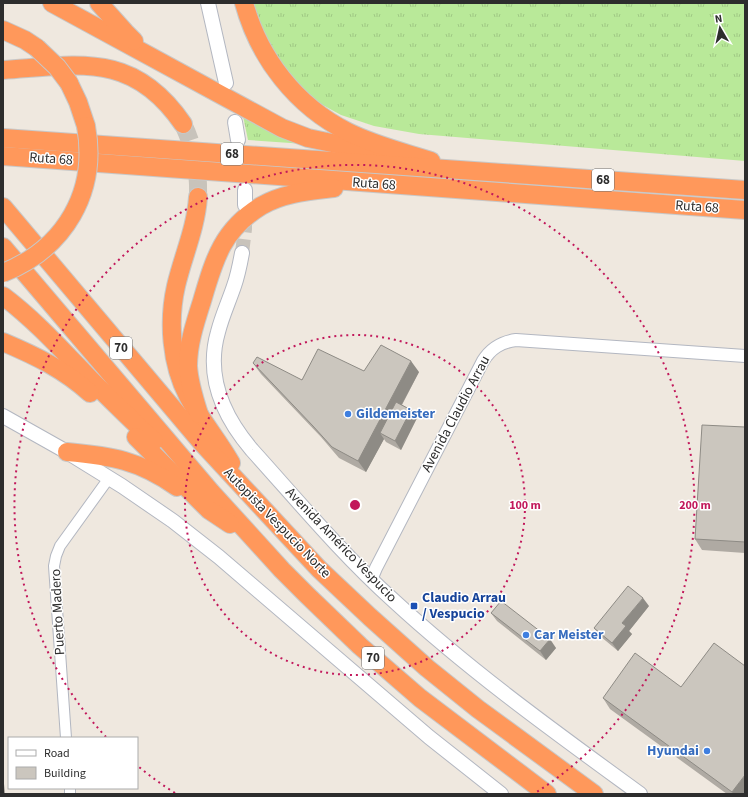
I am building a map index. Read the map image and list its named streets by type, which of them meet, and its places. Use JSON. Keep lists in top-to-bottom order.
{
  "streets": {
    "highway": [
      "68",
      "Ruta 68",
      "70",
      "Autopista Vespucio Norte"
    ],
    "main road": ["Avenida Américo Vespucio"],
    "street": ["Avenida Claudio Arrau", "Puerto Madero"]
  },
  "crossings": [
    ["Avenida Claudio Arrau", "Avenida Américo Vespucio"]
  ],
  "places": {
    "other": ["Gildemeister", "Car Meister", "Hyundai"],
    "transit": ["Claudio Arrau / Vespucio"]
  },
  "legend": ["Road", "Building"],
  "north": "top",
  "rings": ["100 m", "200 m"]
}
